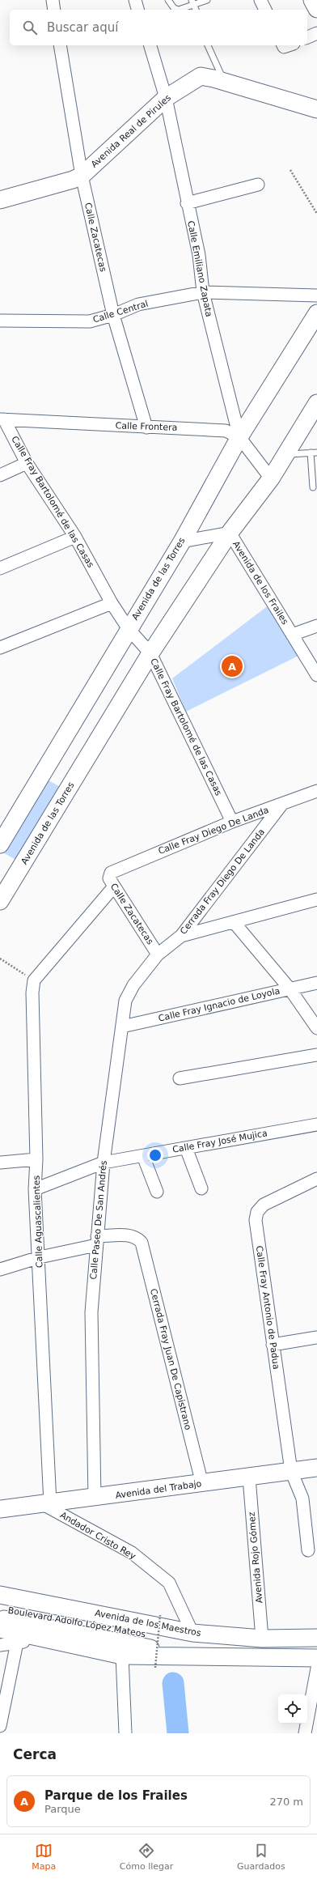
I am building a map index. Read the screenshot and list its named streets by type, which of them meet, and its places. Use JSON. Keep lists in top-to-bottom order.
{
  "streets": {
    "street": [
      "Avenida Real de Pirules",
      "Calle Zacatecas",
      "Calle Emiliano Zapata",
      "Calle Central",
      "Calle Frontera",
      "Calle Fray Bartolomé de las Casas",
      "Avenida de las Torres",
      "Avenida de los Frailes",
      "Calle Fray Diego De Landa",
      "Cerrada Fray Diego De Landa",
      "Calle Fray Ignacio de Loyola",
      "Calle Fray José Mujica",
      "Calle Paseo De San Andrés",
      "Calle Aguascalientes",
      "Calle Fray Antonio de Padua",
      "Cerrada Fray Juan De Capistrano",
      "Avenida del Trabajo",
      "Andador Cristo Rey",
      "Avenida Rojo Gómez",
      "Boulevard Adolfo López Mateos",
      "Avenida de los Maestros"
    ]
  },
  "crossings": [
    ["Avenida Real de Pirules", "Calle Zacatecas"],
    ["Avenida Real de Pirules", "Calle Emiliano Zapata"],
    ["Calle Zacatecas", "Calle Central"],
    ["Calle Zacatecas", "Calle Frontera"],
    ["Calle Zacatecas", "Calle Fray Diego De Landa"],
    ["Calle Zacatecas", "Cerrada Fray Diego De Landa"],
    ["Calle Zacatecas", "Calle Paseo De San Andrés"],
    ["Calle Emiliano Zapata", "Calle Central"],
    ["Calle Emiliano Zapata", "Calle Frontera"],
    ["Calle Emiliano Zapata", "Avenida de las Torres"],
    ["Calle Frontera", "Calle Fray Bartolomé de las Casas"],
    ["Calle Frontera", "Avenida de las Torres"],
    ["Calle Fray Bartolomé de las Casas", "Avenida de las Torres"],
    ["Calle Fray Bartolomé de las Casas", "Calle Fray Diego De Landa"],
    ["Avenida de las Torres", "Avenida de los Frailes"],
    ["Calle Fray Diego De Landa", "Cerrada Fray Diego De Landa"],
    ["Cerrada Fray Diego De Landa", "Calle Paseo De San Andrés"],
    ["Calle Fray Ignacio de Loyola", "Calle Paseo De San Andrés"],
    ["Calle Fray José Mujica", "Calle Paseo De San Andrés"],
    ["Calle Fray José Mujica", "Calle Aguascalientes"],
    ["Calle Paseo De San Andrés", "Cerrada Fray Juan De Capistrano"],
    ["Calle Paseo De San Andrés", "Avenida del Trabajo"],
    ["Calle Aguascalientes", "Avenida del Trabajo"],
    ["Calle Aguascalientes", "Andador Cristo Rey"],
    ["Calle Fray Antonio de Padua", "Avenida del Trabajo"],
    ["Cerrada Fray Juan De Capistrano", "Avenida del Trabajo"],
    ["Avenida del Trabajo", "Andador Cristo Rey"],
    ["Avenida del Trabajo", "Avenida Rojo Gómez"],
    ["Andador Cristo Rey", "Boulevard Adolfo López Mateos"],
    ["Andador Cristo Rey", "Avenida de los Maestros"],
    ["Avenida Rojo Gómez", "Avenida de los Maestros"],
    ["Boulevard Adolfo López Mateos", "Avenida de los Maestros"]
  ],
  "page": {
    "search": "Buscar aquí",
    "pins": "A",
    "heading": "Cerca",
    "list": [
      {
        "mark": "A",
        "name": "Parque de los Frailes",
        "note": "Parque",
        "value": "270 m"
      }
    ],
    "nav": ["Mapa", "Cómo llegar", "Guardados"]
  }
}
